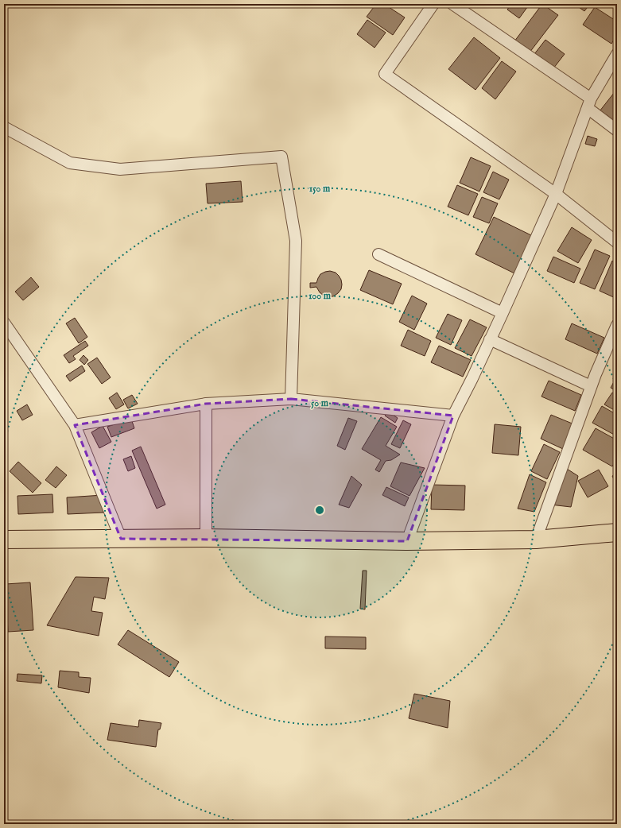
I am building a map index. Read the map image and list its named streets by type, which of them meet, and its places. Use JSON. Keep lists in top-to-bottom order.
{
  "rings": ["150 m", "100 m", "50 m"]
}
